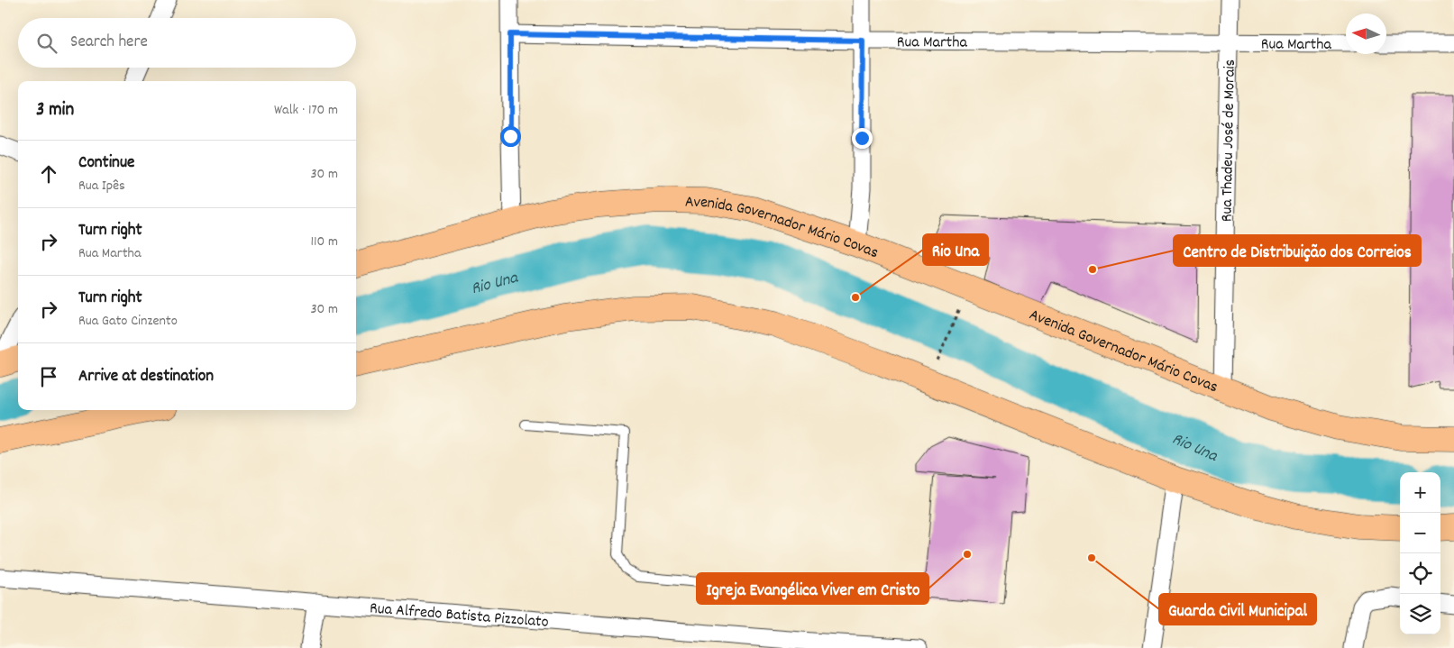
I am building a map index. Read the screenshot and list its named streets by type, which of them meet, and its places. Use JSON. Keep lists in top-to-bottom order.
{
  "streets": {
    "highway": ["Avenida Governador Mário Covas"],
    "street": ["Rua Martha", "Rua Thadeu José de Morais", "Rua Alfredo Batista Pizzolato"]
  },
  "crossings": [
    ["Rua Martha", "Rua Thadeu José de Morais"],
    ["Rua Thadeu José de Morais", "Avenida Governador Mário Covas"]
  ],
  "water": ["Rio Una"],
  "places": [
    "Centro de Distribuição dos Correios",
    "Rio Una",
    "Igreja Evangélica Viver em Cristo",
    "Guarda Civil Municipal"
  ],
  "north": "left",
  "page": {
    "search": "Search here",
    "heading": ["3 min", "Walk · 170 m"],
    "list": [
      ["Continue", "Rua Ipês", "30 m"],
      ["Turn right", "Rua Martha", "110 m"],
      ["Turn right", "Rua Gato Cinzento", "30 m"],
      "Arrive at destination"
    ],
    "map_buttons": ["+", "−"]
  }
}
